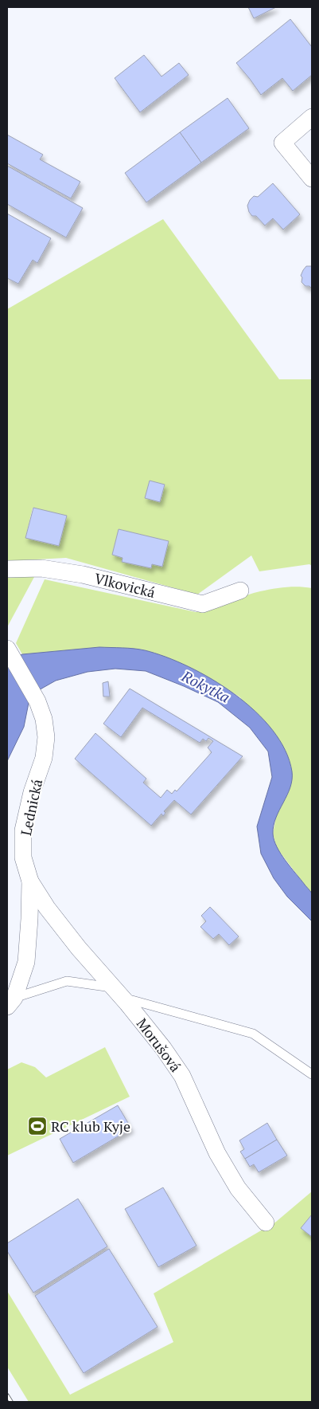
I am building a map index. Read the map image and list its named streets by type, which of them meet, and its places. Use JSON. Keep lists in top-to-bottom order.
{
  "streets": {
    "street": ["Vlkovická", "Lednická", "Morušová"]
  },
  "crossings": [
    ["Lednická", "Morušová"]
  ],
  "water": ["Rokytka"],
  "places": {
    "sports": ["RC klub Kyje"]
  }
}
